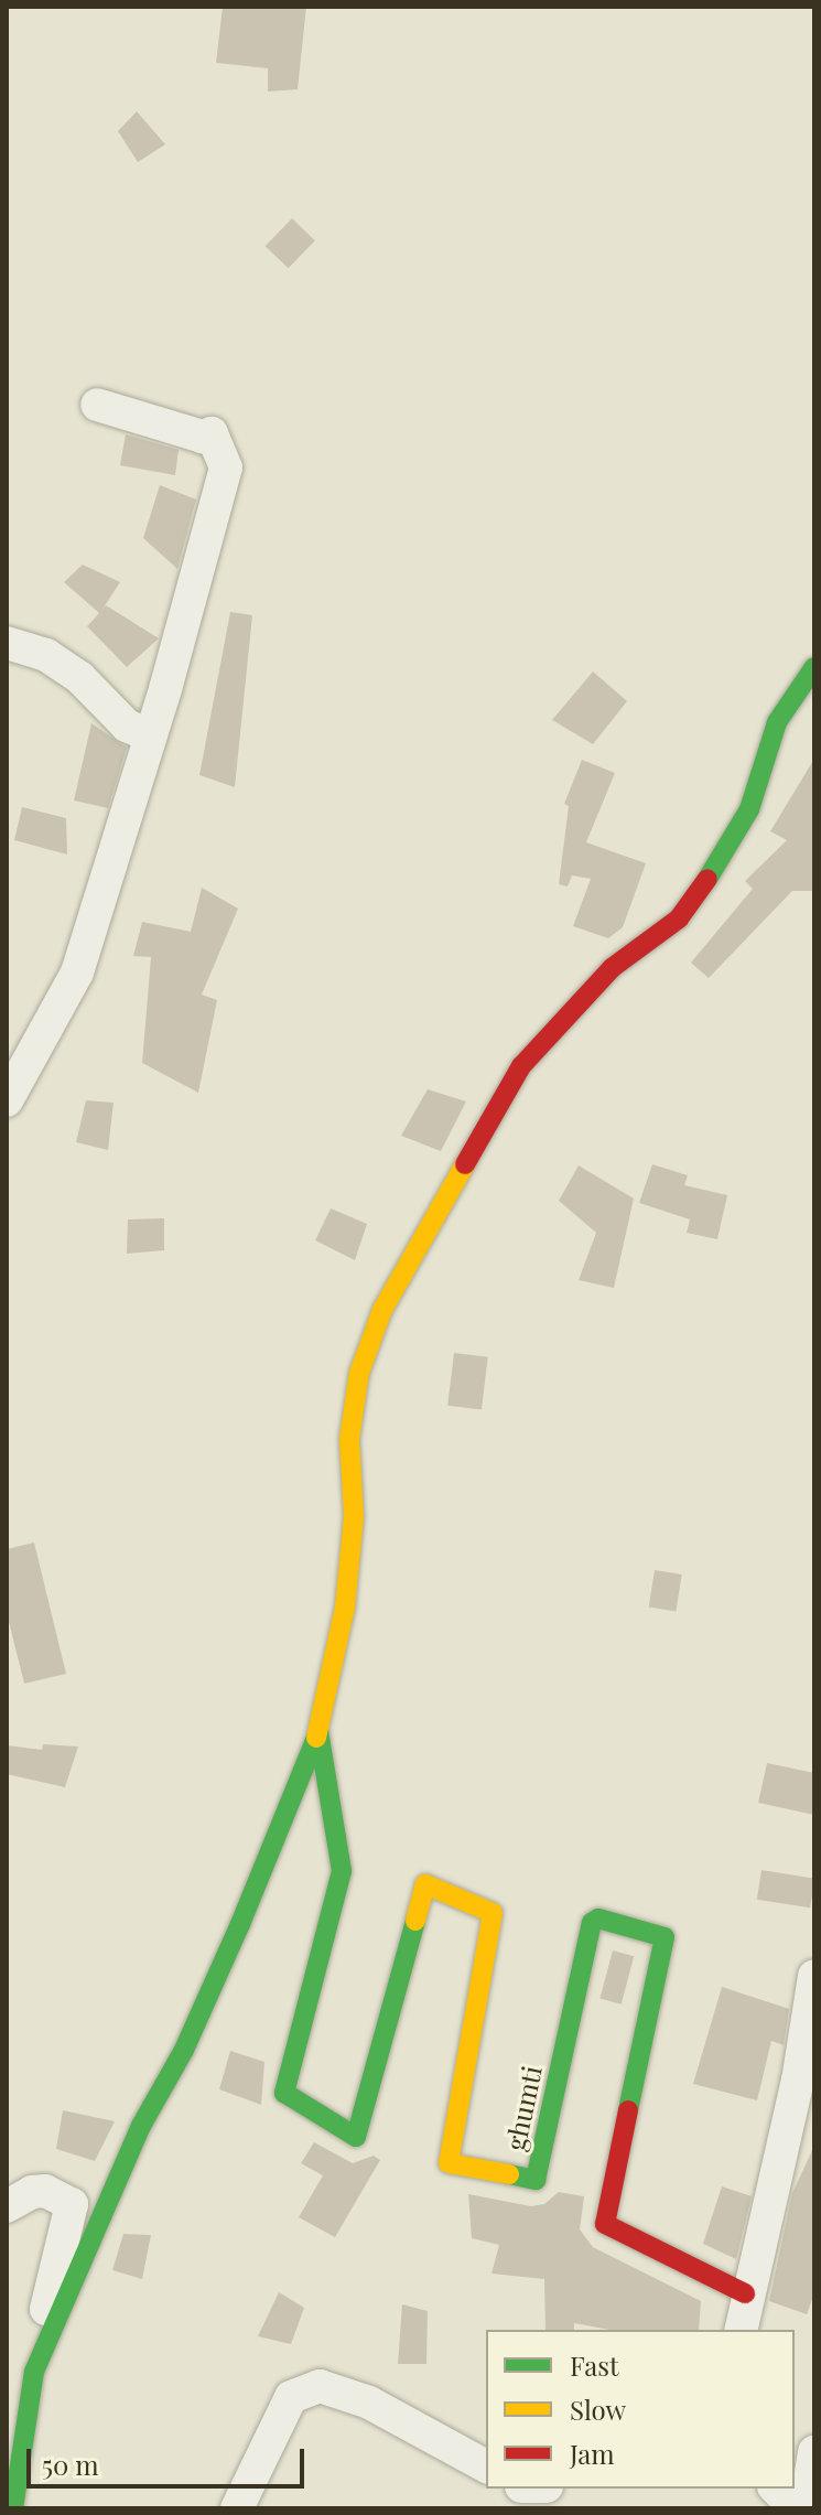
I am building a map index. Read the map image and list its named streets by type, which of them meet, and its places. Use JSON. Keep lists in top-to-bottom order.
{
  "streets": {
    "street": ["ghumti"]
  },
  "legend": ["Fast", "Slow", "Jam"],
  "scale_bar": "50 m"
}
